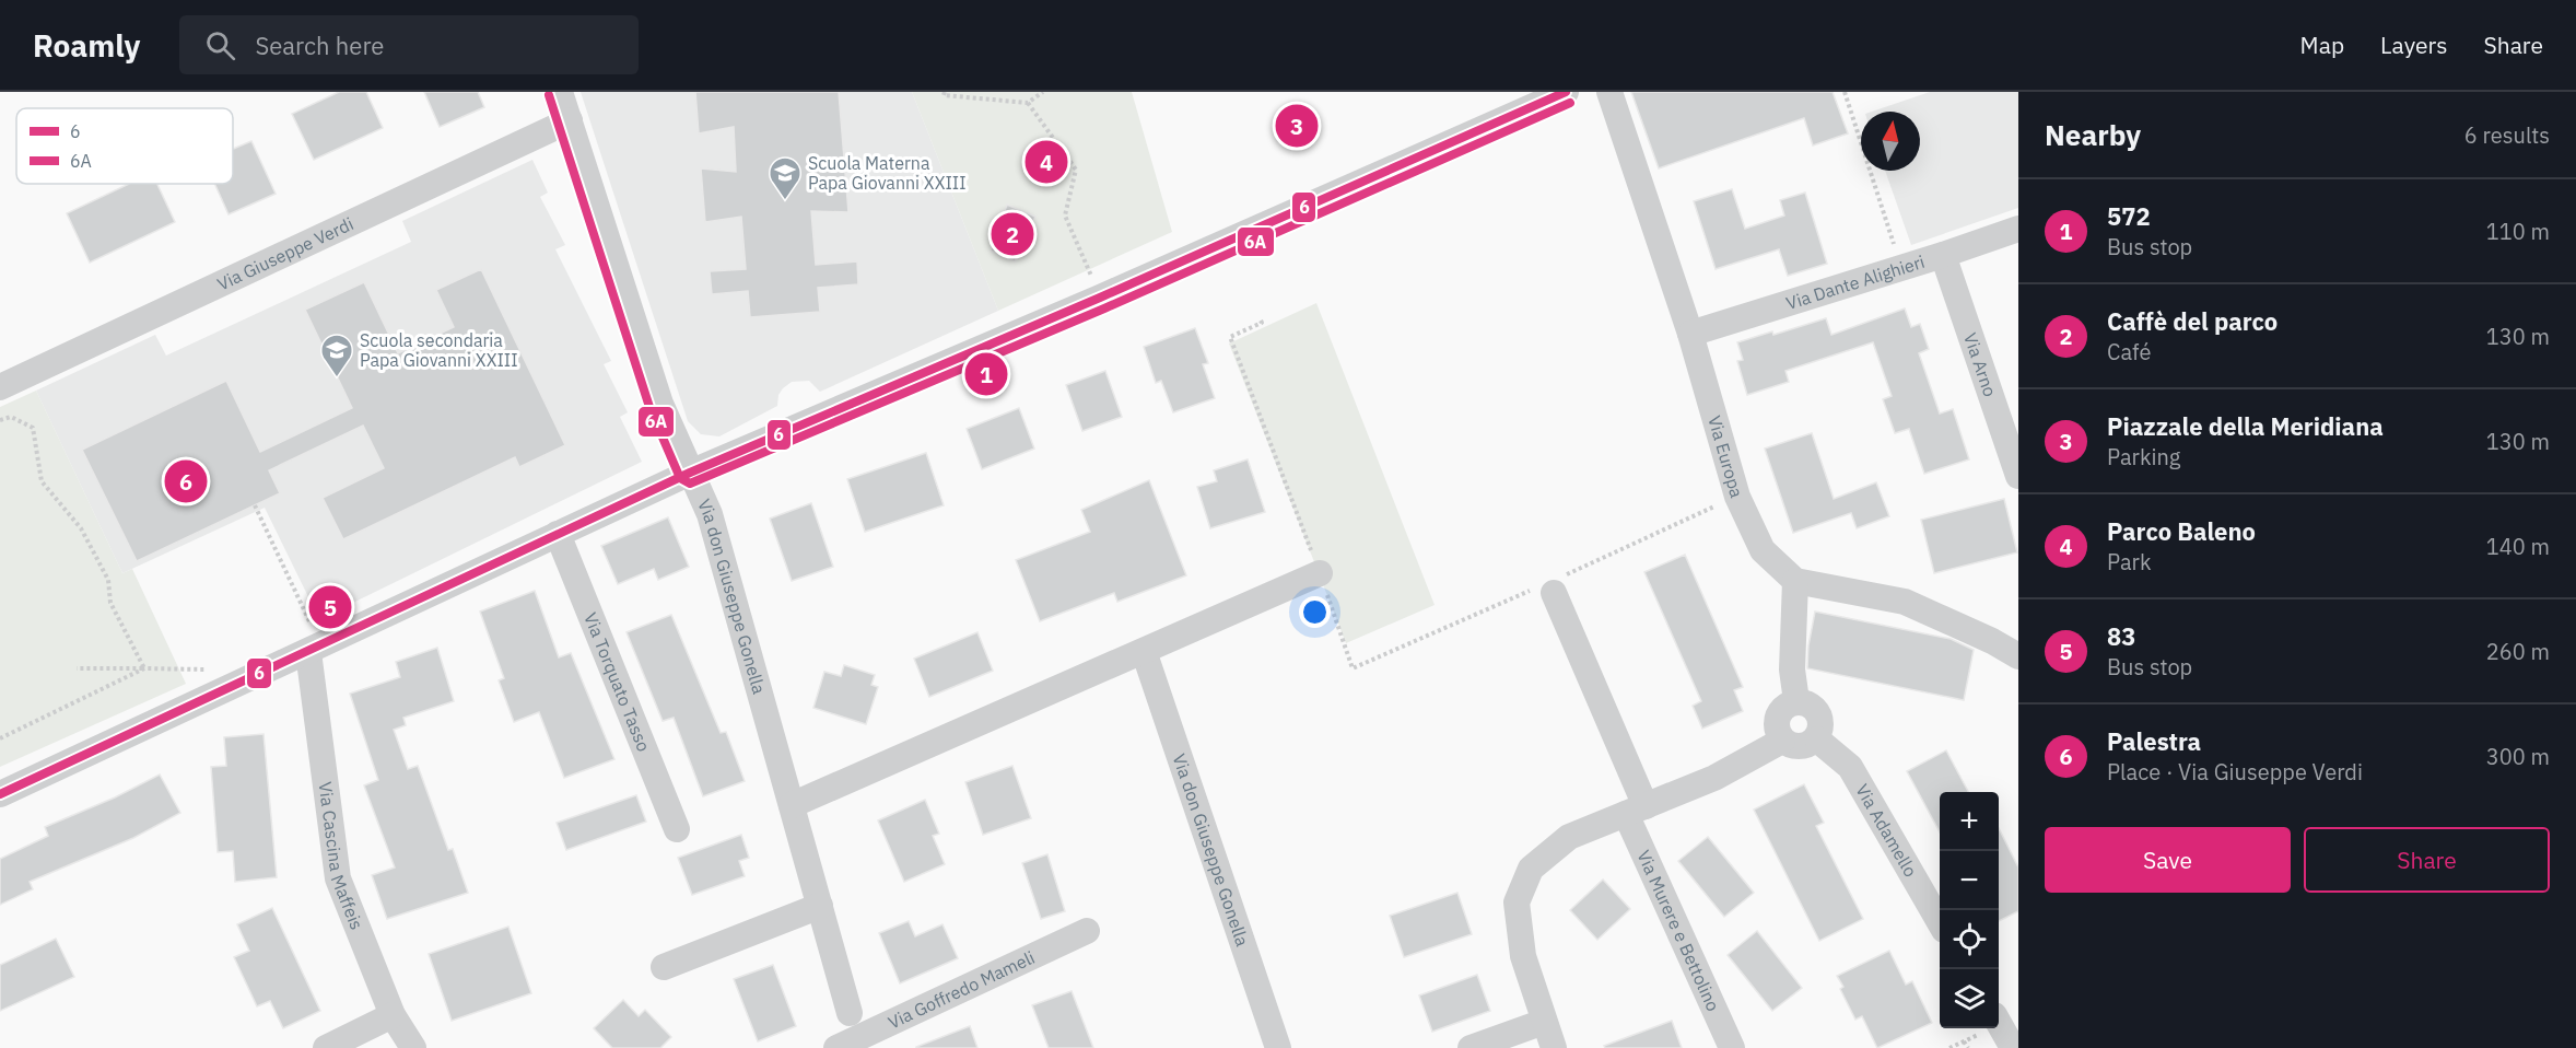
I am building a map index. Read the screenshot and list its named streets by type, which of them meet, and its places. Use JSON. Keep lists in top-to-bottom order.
{
  "streets": {
    "street": [
      "Via Giuseppe Verdi",
      "Via Dante Alighieri",
      "Via Arno",
      "Via Europa",
      "Via don Giuseppe Gonella",
      "Via Torquato Tasso",
      "Via Adamello",
      "Via Cascina Maffeis",
      "Via Murere e Bettolino",
      "Via Goffredo Mameli"
    ]
  },
  "crossings": [
    ["Via Giuseppe Verdi", "Via don Giuseppe Gonella"],
    ["Via Dante Alighieri", "Via Arno"],
    ["Via Dante Alighieri", "Via Europa"]
  ],
  "places": {
    "school or university": ["Scuola Materna Papa Giovanni XXIII", "Scuola secondaria Papa Giovanni XXIII"]
  },
  "lines": ["transit line 6", "transit line 6A"],
  "legend": ["6", "6A"],
  "north": "top",
  "page": {
    "header": "Roamly",
    "search": "Search here",
    "nav": ["Map", "Layers", "Share"],
    "heading": ["Nearby", "6 results"],
    "pins": [
      "3",
      "4",
      "2",
      "1",
      "6",
      "5"
    ],
    "list": [
      {
        "mark": "1",
        "name": "572",
        "note": "Bus stop",
        "value": "110 m"
      },
      {
        "mark": "2",
        "name": "Caffè del parco",
        "note": "Café",
        "value": "130 m"
      },
      {
        "mark": "3",
        "name": "Piazzale della Meridiana",
        "note": "Parking",
        "value": "130 m"
      },
      {
        "mark": "4",
        "name": "Parco Baleno",
        "note": "Park",
        "value": "140 m"
      },
      {
        "mark": "5",
        "name": "83",
        "note": "Bus stop",
        "value": "260 m"
      },
      {
        "mark": "6",
        "name": "Palestra",
        "note": "Place · Via Giuseppe Verdi",
        "value": "300 m"
      }
    ],
    "map_buttons": ["+", "−"],
    "buttons": ["Save", "Share"]
  }
}
